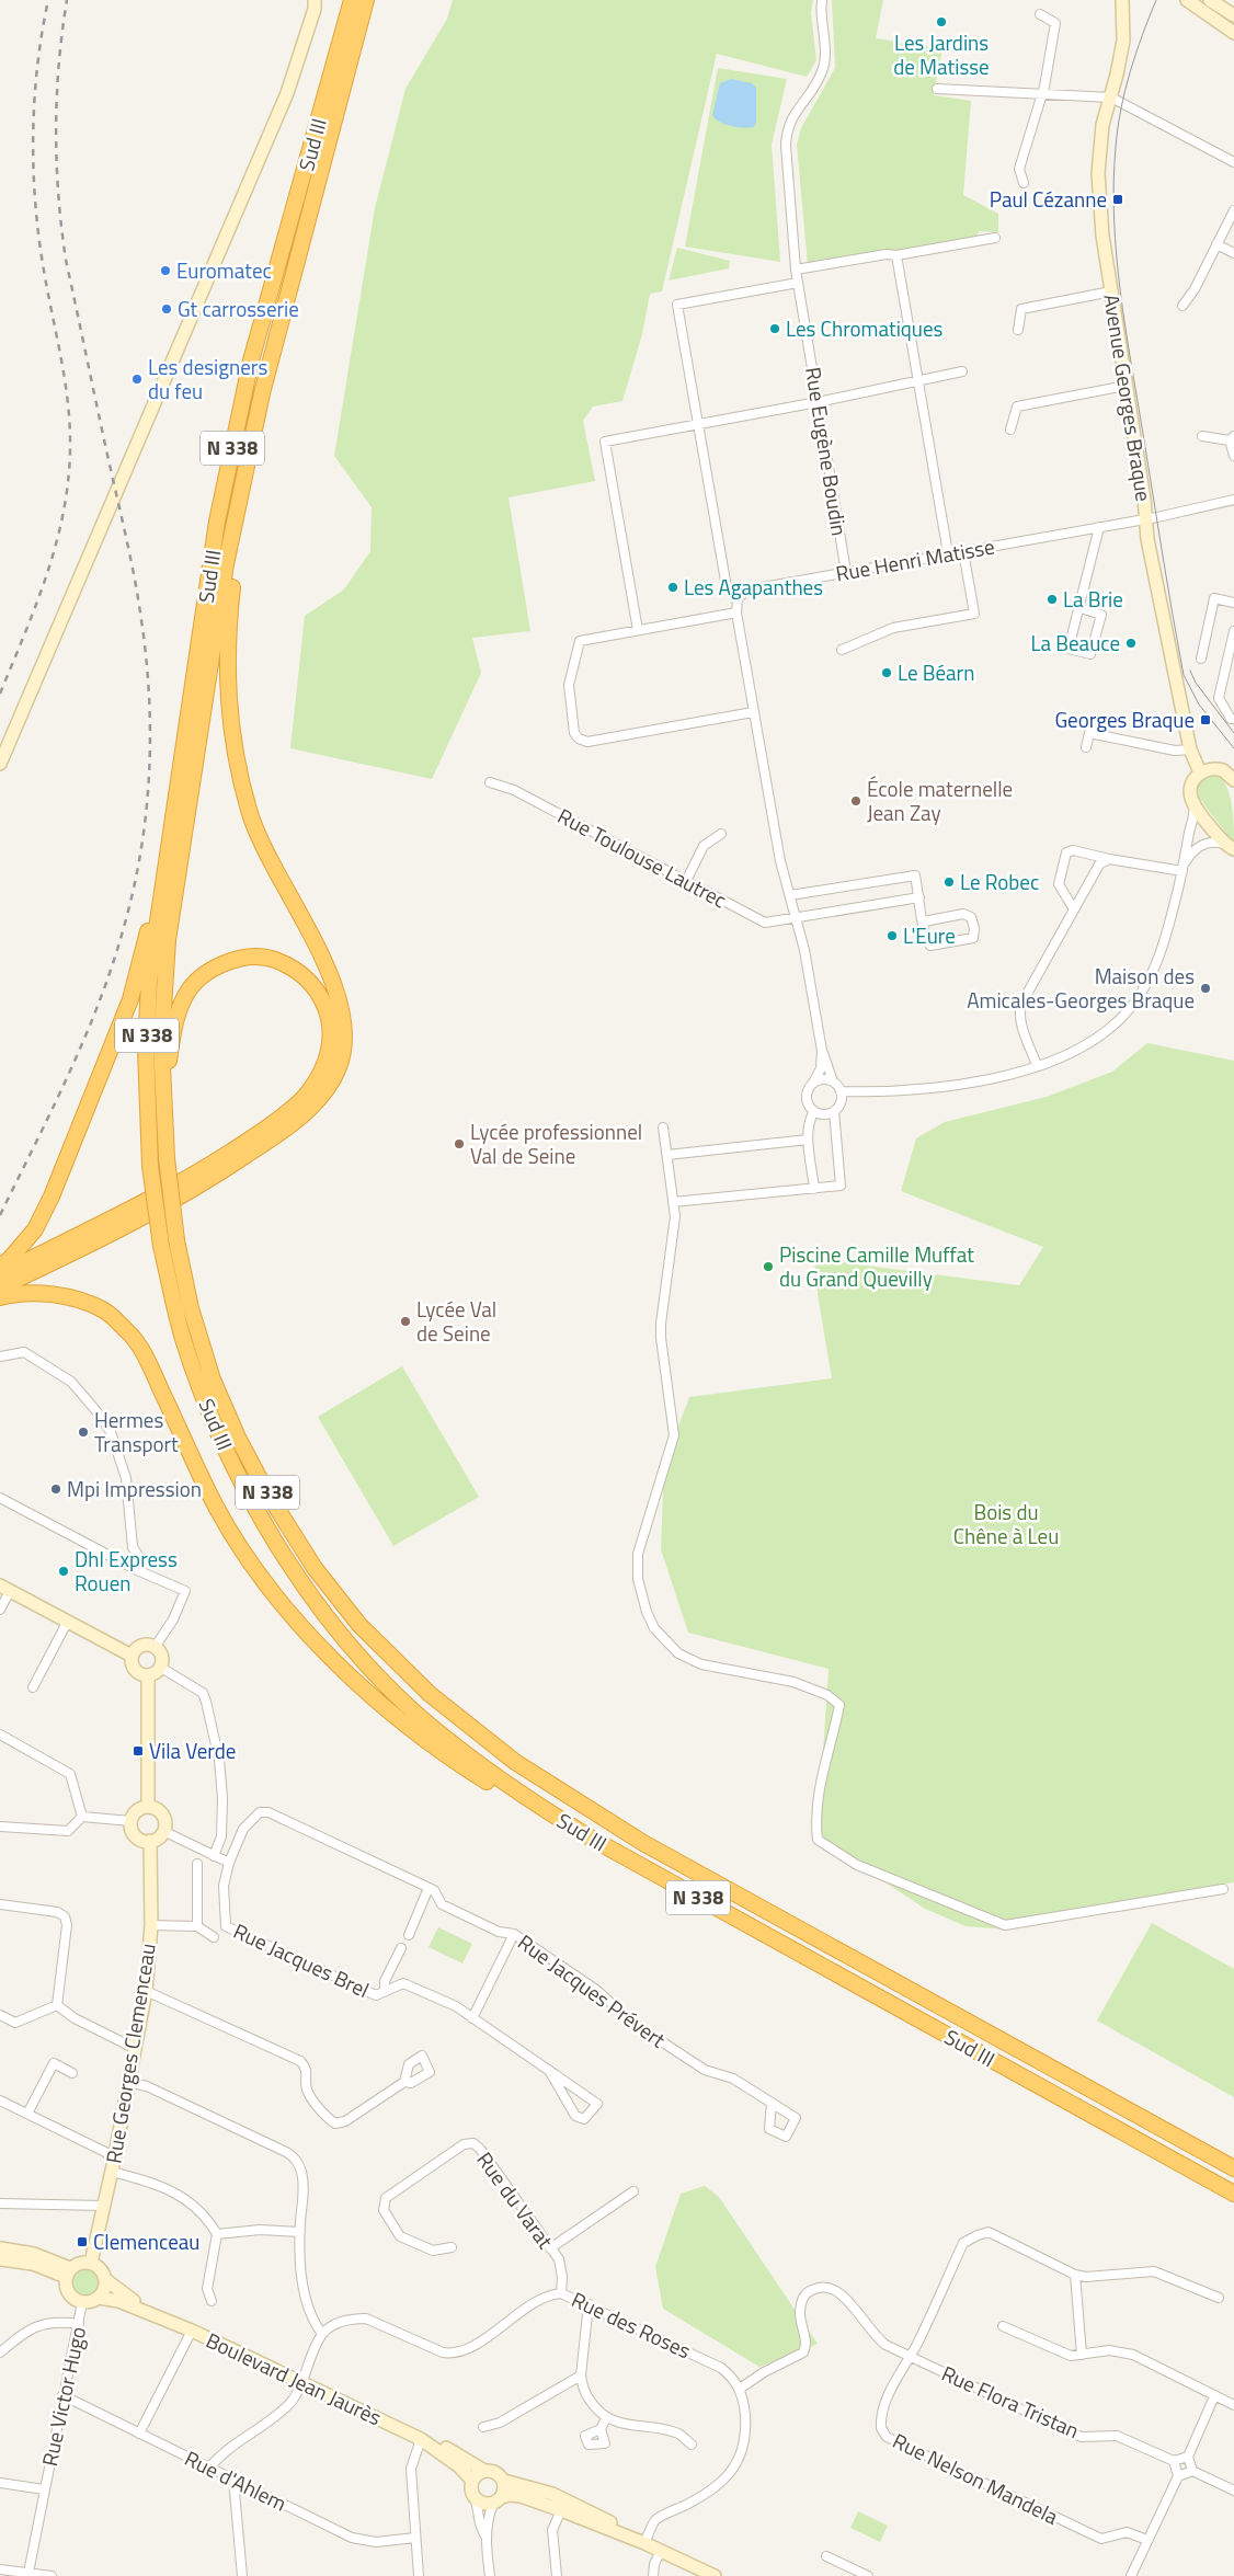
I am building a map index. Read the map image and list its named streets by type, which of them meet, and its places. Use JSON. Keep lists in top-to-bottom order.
{
  "streets": {
    "highway": ["Sud III", "N 338"],
    "street": [
      "Avenue Georges Braque",
      "Rue Eugène Boudin",
      "Rue Henri Matisse",
      "Rue Toulouse Lautrec",
      "Rue Jacques Brel",
      "Rue Jacques Prévert",
      "Rue Georges Clemenceau",
      "Rue du Varat",
      "Rue des Roses",
      "Boulevard Jean Jaurès",
      "Rue Victor Hugo",
      "Rue Flora Tristan",
      "Rue Nelson Mandela",
      "Rue d'Ahlem"
    ]
  },
  "crossings": [
    ["Avenue Georges Braque", "Rue Henri Matisse"],
    ["Rue Eugène Boudin", "Rue Henri Matisse"],
    ["Rue Jacques Brel", "Rue Jacques Prévert"],
    ["Rue Georges Clemenceau", "Boulevard Jean Jaurès"],
    ["Rue Georges Clemenceau", "Rue Victor Hugo"],
    ["Rue du Varat", "Rue des Roses"],
    ["Rue des Roses", "Rue Flora Tristan"],
    ["Boulevard Jean Jaurès", "Rue Victor Hugo"],
    ["Rue Victor Hugo", "Rue d'Ahlem"],
    ["Rue Flora Tristan", "Rue Nelson Mandela"]
  ],
  "parks": ["Bois du Chêne à Leu"],
  "places": {
    "other": [
      "Les Jardins de Matisse",
      "Euromatec",
      "Gt carrosserie",
      "Les Chromatiques",
      "Les designers du feu",
      "Les Agapanthes",
      "La Brie",
      "La Beauce",
      "Le Béarn",
      "École maternelle Jean Zay",
      "Le Robec",
      "L'Eure",
      "Maison des Amicales-Georges Braque",
      "Lycée professionnel Val de Seine",
      "Piscine Camille Muffat du Grand Quevilly",
      "Lycée Val de Seine",
      "Hermes Transport",
      "Mpi Impression",
      "Dhl Express Rouen"
    ],
    "transit": [
      "Paul Cézanne",
      "Georges Braque",
      "Vila Verde",
      "Clemenceau"
    ]
  }
}
